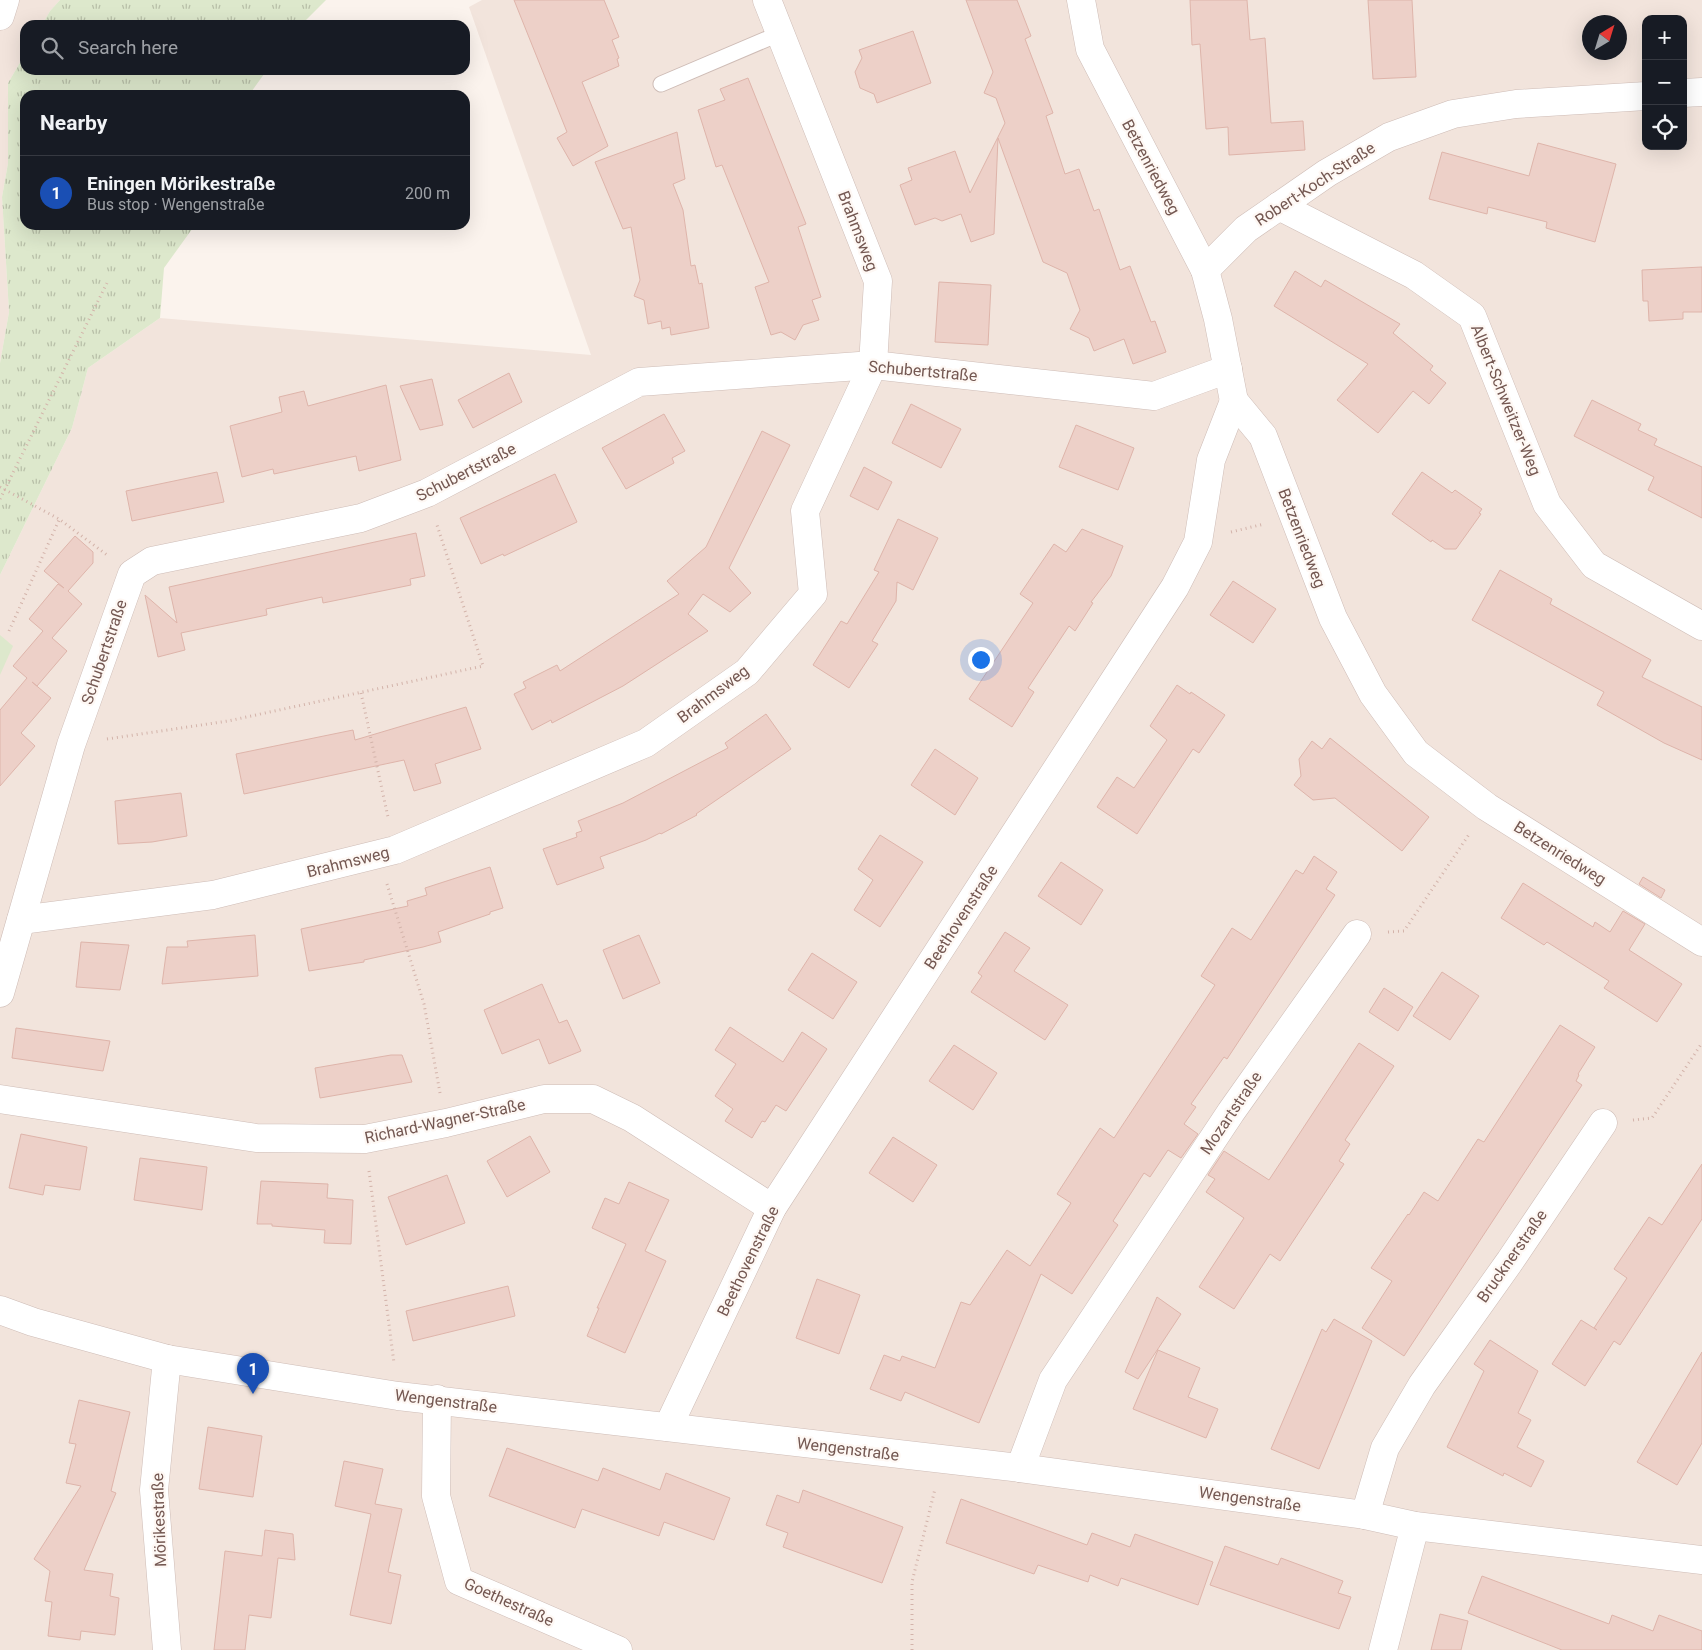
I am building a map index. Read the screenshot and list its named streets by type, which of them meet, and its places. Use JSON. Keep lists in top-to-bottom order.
{
  "streets": {
    "street": [
      "Betzenriedweg",
      "Robert-Koch-Straße",
      "Brahmsweg",
      "Schubertstraße",
      "Albert-Schweitzer-Weg",
      "Beethovenstraße",
      "Mozartstraße",
      "Richard-Wagner-Straße",
      "Brucknerstraße",
      "Wengenstraße",
      "Mörikestraße",
      "Goethestraße"
    ]
  },
  "crossings": [
    ["Betzenriedweg", "Robert-Koch-Straße"],
    ["Betzenriedweg", "Schubertstraße"],
    ["Betzenriedweg", "Beethovenstraße"],
    ["Robert-Koch-Straße", "Albert-Schweitzer-Weg"],
    ["Brahmsweg", "Schubertstraße"],
    ["Beethovenstraße", "Richard-Wagner-Straße"],
    ["Beethovenstraße", "Wengenstraße"],
    ["Mozartstraße", "Wengenstraße"],
    ["Brucknerstraße", "Wengenstraße"],
    ["Wengenstraße", "Mörikestraße"],
    ["Wengenstraße", "Goethestraße"]
  ],
  "north": "top right",
  "page": {
    "map_buttons": ["+", "−"],
    "search": "Search here",
    "heading": "Nearby",
    "list": [
      {
        "mark": "1",
        "name": "Eningen Mörikestraße",
        "note": "Bus stop · Wengenstraße",
        "value": "200 m"
      }
    ],
    "pins": "1"
  }
}
